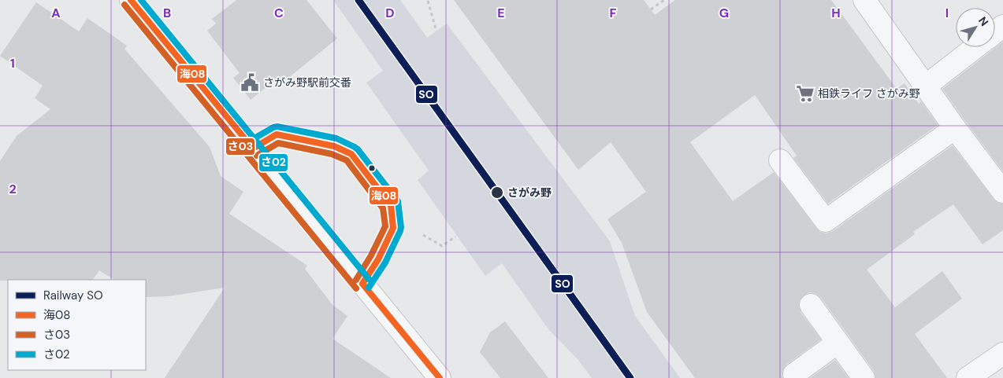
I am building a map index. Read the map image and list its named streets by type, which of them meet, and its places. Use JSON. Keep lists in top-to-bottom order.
{
  "places": {
    "public building": ["さがみ野駅前交番"],
    "supermarket": ["相鉄ライフ さがみ野"],
    "other": ["さがみ野"]
  },
  "lines": [
    "rail line SO",
    "transit line 海08",
    "transit line さ02",
    "transit line さ03"
  ],
  "legend": [
    "Railway SO",
    "海08",
    "さ03",
    "さ02"
  ],
  "north": "top right",
  "grid": {
    "columns": [
      "A",
      "B",
      "C",
      "D",
      "E",
      "F",
      "G",
      "H",
      "I"
    ],
    "rows": ["1", "2"]
  }
}
